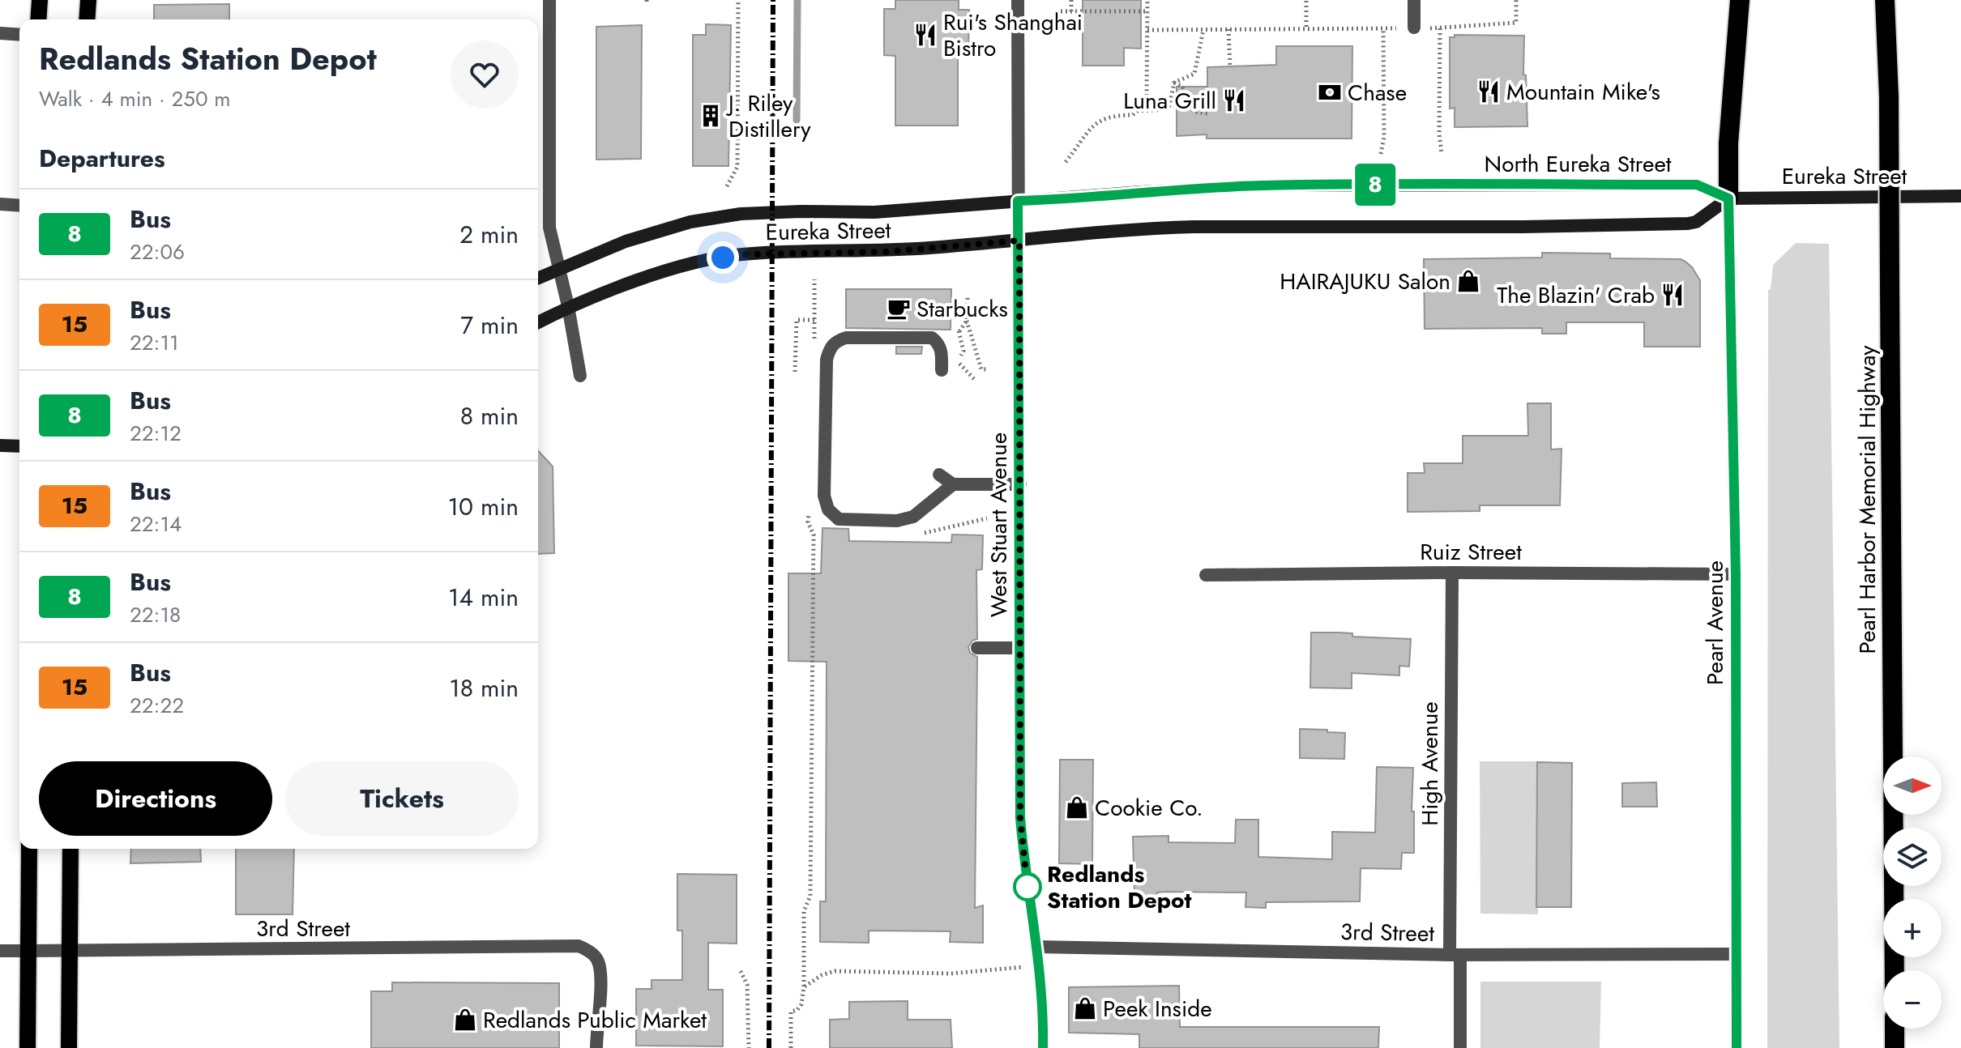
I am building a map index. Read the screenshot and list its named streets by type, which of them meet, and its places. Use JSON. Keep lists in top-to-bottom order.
{
  "streets": {
    "highway": ["Pearl Harbor Memorial Highway"],
    "street": [
      "North Eureka Street",
      "Eureka Street",
      "West Stuart Avenue",
      "Ruiz Street",
      "Pearl Avenue",
      "High Avenue",
      "3rd Street"
    ]
  },
  "crossings": [
    ["North Eureka Street", "Eureka Street"],
    ["North Eureka Street", "West Stuart Avenue"],
    ["North Eureka Street", "Pearl Avenue"],
    ["Eureka Street", "West Stuart Avenue"],
    ["Eureka Street", "Pearl Avenue"],
    ["West Stuart Avenue", "3rd Street"],
    ["Ruiz Street", "Pearl Avenue"],
    ["Ruiz Street", "High Avenue"],
    ["Pearl Avenue", "3rd Street"],
    ["High Avenue", "3rd Street"]
  ],
  "places": {
    "restaurant": [
      "Rui's Shanghai Bistro",
      "Mountain Mike's",
      "Luna Grill",
      "The Blazin' Crab"
    ],
    "bank": ["Chase"],
    "building": ["J. Riley Distillery"],
    "shop": [
      "HAIRAJUKU Salon",
      "Cookie Co.",
      "Peek Inside",
      "Redlands Public Market"
    ],
    "cafe": ["Starbucks"],
    "other": ["Redlands Station Depot"]
  },
  "lines": ["bus line 8"],
  "north": "right",
  "page": {
    "on_map": "8",
    "heading": [
      ["Redlands Station Depot", "Walk · 4 min · 250 m"],
      "Departures"
    ],
    "list": [
      {
        "mark": "8",
        "name": "Bus",
        "note": "22:06",
        "value": "2 min"
      },
      {
        "mark": "15",
        "name": "Bus",
        "note": "22:11",
        "value": "7 min"
      },
      {
        "mark": "8",
        "name": "Bus",
        "note": "22:12",
        "value": "8 min"
      },
      {
        "mark": "15",
        "name": "Bus",
        "note": "22:14",
        "value": "10 min"
      },
      {
        "mark": "8",
        "name": "Bus",
        "note": "22:18",
        "value": "14 min"
      },
      {
        "mark": "15",
        "name": "Bus",
        "note": "22:22",
        "value": "18 min"
      }
    ],
    "buttons": ["Directions", "Tickets"],
    "map_buttons": ["+", "−"]
  }
}
